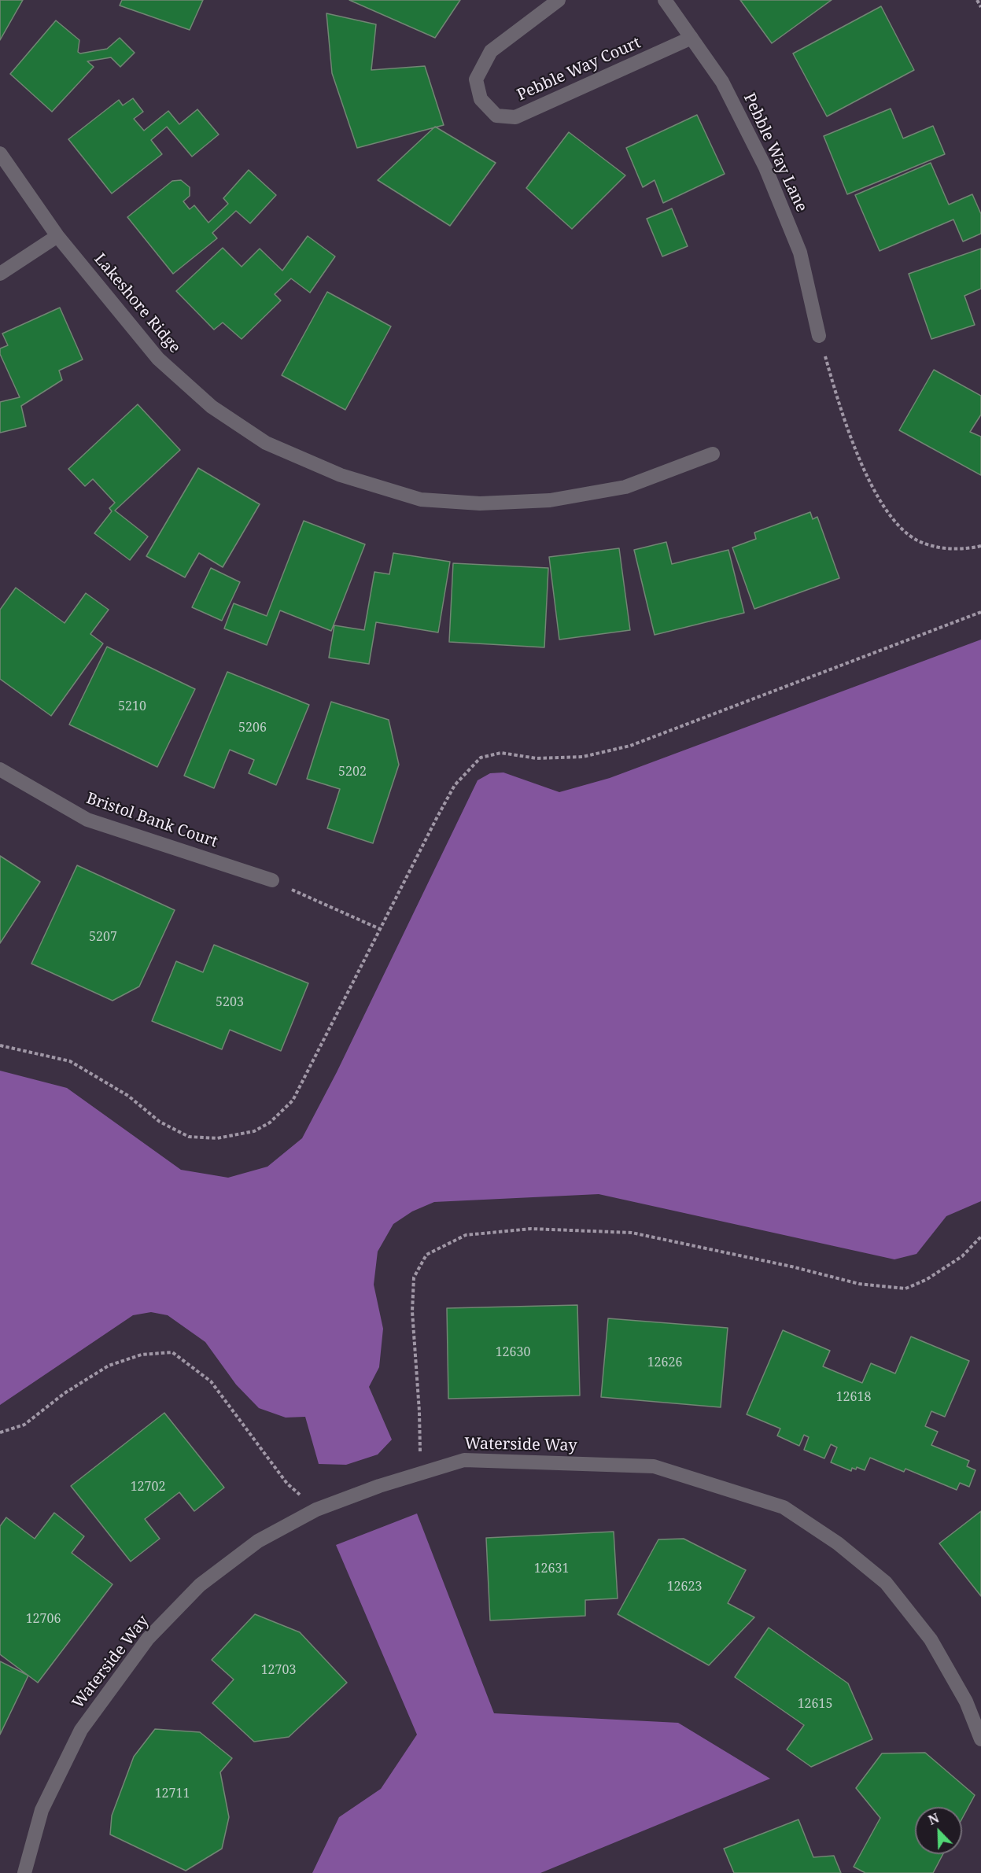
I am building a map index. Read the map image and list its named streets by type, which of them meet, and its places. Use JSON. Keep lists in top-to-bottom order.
{
  "streets": {
    "street": [
      "Pebble Way Court",
      "Pebble Way Lane",
      "Lakeshore Ridge",
      "Bristol Bank Court",
      "Waterside Way"
    ]
  },
  "crossings": [
    ["Pebble Way Court", "Pebble Way Lane"]
  ],
  "house_numbers": [
    "5210",
    "5206",
    "5202",
    "5207",
    "5203",
    "12630",
    "12626",
    "12618",
    "12702",
    "12631",
    "12623",
    "12706",
    "12703",
    "12615",
    "12711"
  ],
  "north": "top left"
}
